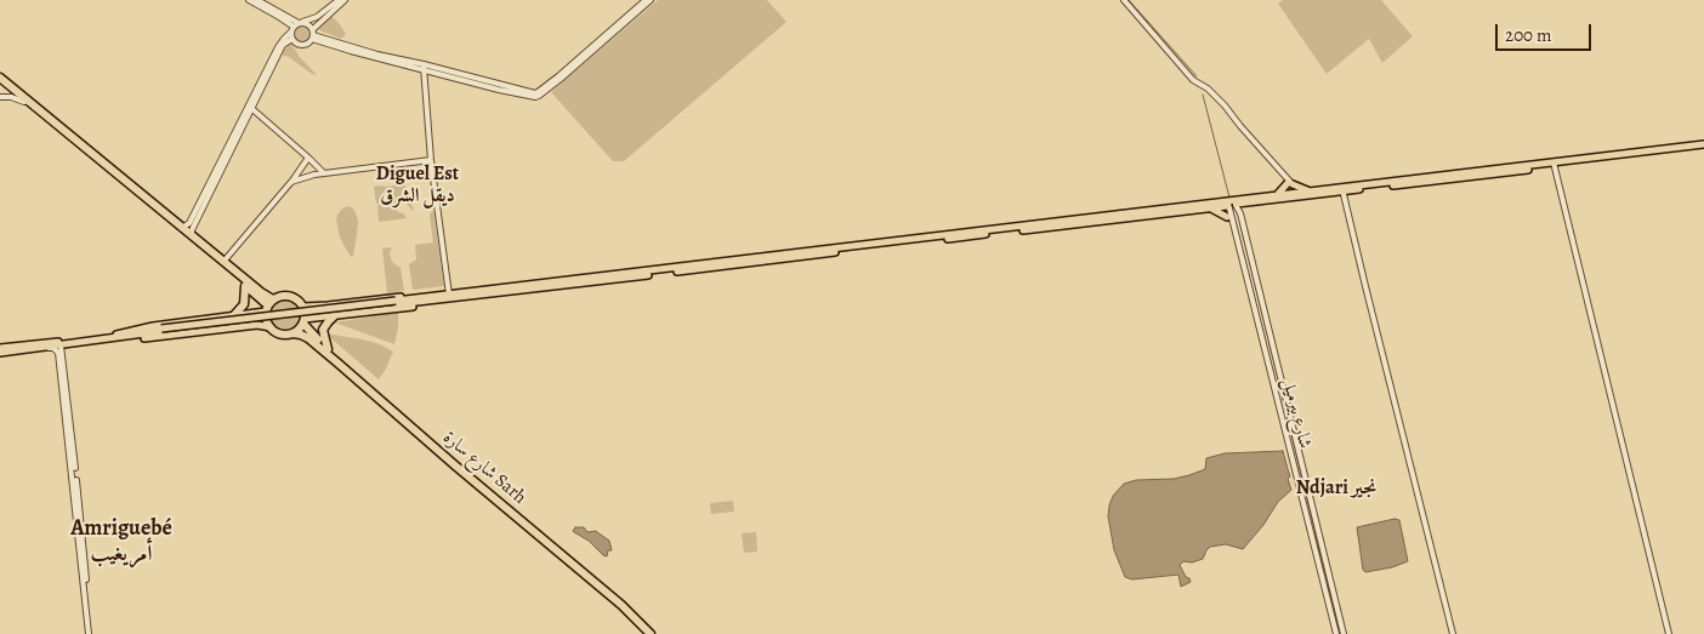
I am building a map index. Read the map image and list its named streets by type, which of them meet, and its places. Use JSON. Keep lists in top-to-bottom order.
{
  "streets": {
    "highway": ["شارع سارة Sarh"],
    "street": ["شارع بيرميل"]
  },
  "districts": ["Diguel Est ديقل الشرق", "Ndjari نجير", "Amriguebé أمريغيب"],
  "scale_bar": "200 m"
}
